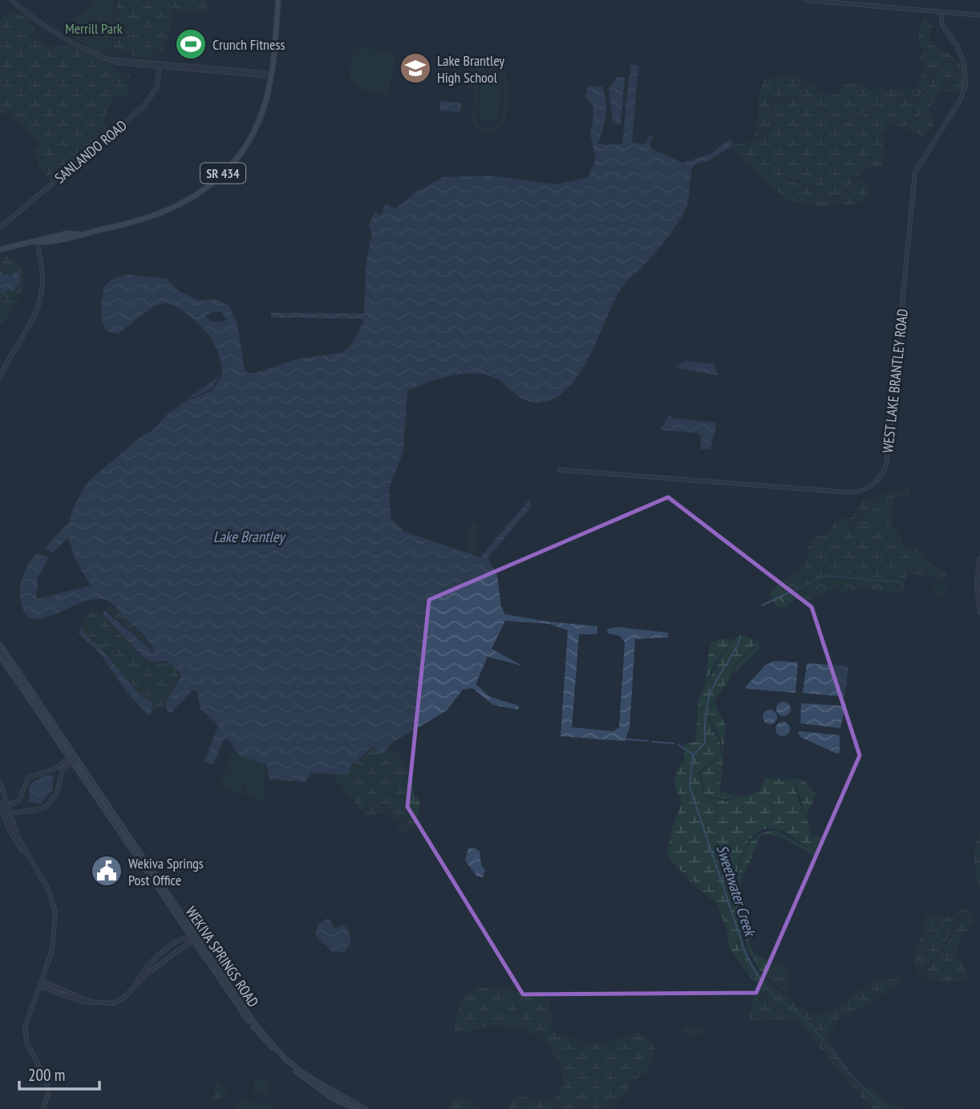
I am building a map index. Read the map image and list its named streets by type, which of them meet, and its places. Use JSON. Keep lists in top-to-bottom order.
{
  "streets": {
    "main road": ["SR 434", "WEKIVA SPRINGS ROAD"],
    "street": ["SANLANDO ROAD", "WEST LAKE BRANTLEY ROAD"]
  },
  "water": ["Lake Brantley", "Sweetwater Creek"],
  "parks": ["Merrill Park"],
  "places": {
    "sports": ["Crunch Fitness"],
    "school or university": ["Lake Brantley High School"],
    "public building": ["Wekiva Springs Post Office"]
  },
  "scale_bar": "200 m"
}
